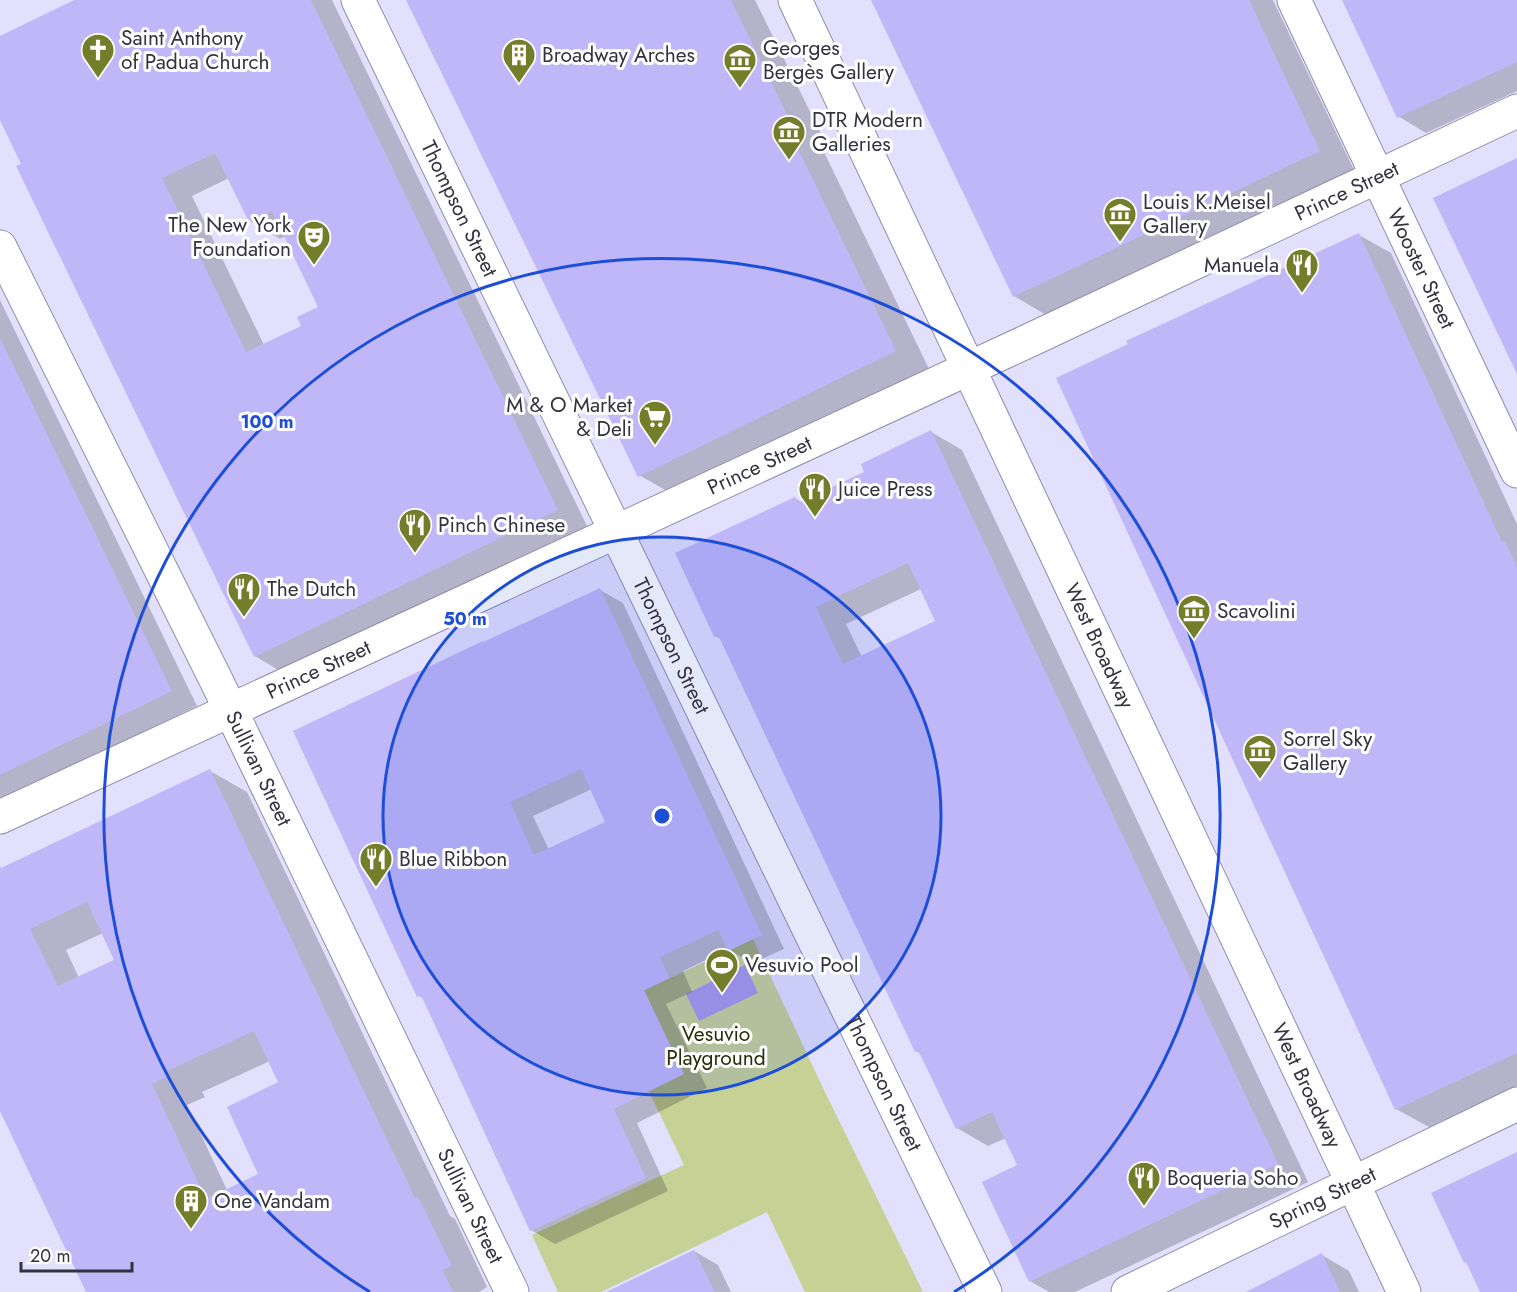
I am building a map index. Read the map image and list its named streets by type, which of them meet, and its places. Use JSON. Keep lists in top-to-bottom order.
{
  "streets": {
    "street": [
      "Prince Street",
      "Thompson Street",
      "Wooster Street",
      "West Broadway",
      "Sullivan Street",
      "Spring Street"
    ]
  },
  "crossings": [
    ["Prince Street", "Thompson Street"],
    ["Prince Street", "Wooster Street"],
    ["Prince Street", "West Broadway"],
    ["Prince Street", "Sullivan Street"],
    ["West Broadway", "Spring Street"]
  ],
  "parks": ["Vesuvio Playground"],
  "places": {
    "church": ["Saint Anthony of Padua Church"],
    "building": ["Broadway Arches", "One Vandam"],
    "museum": [
      "Georges Bergès Gallery",
      "DTR Modern Galleries",
      "Louis K.Meisel Gallery",
      "Scavolini",
      "Sorrel Sky Gallery"
    ],
    "theatre": ["The New York Foundation"],
    "restaurant": [
      "Manuela",
      "Juice Press",
      "Pinch Chinese",
      "The Dutch",
      "Blue Ribbon",
      "Boqueria Soho"
    ],
    "supermarket": ["M & O Market & Deli"],
    "sports": ["Vesuvio Pool"]
  },
  "scale_bar": "20 m",
  "rings": ["100 m", "50 m"]
}
